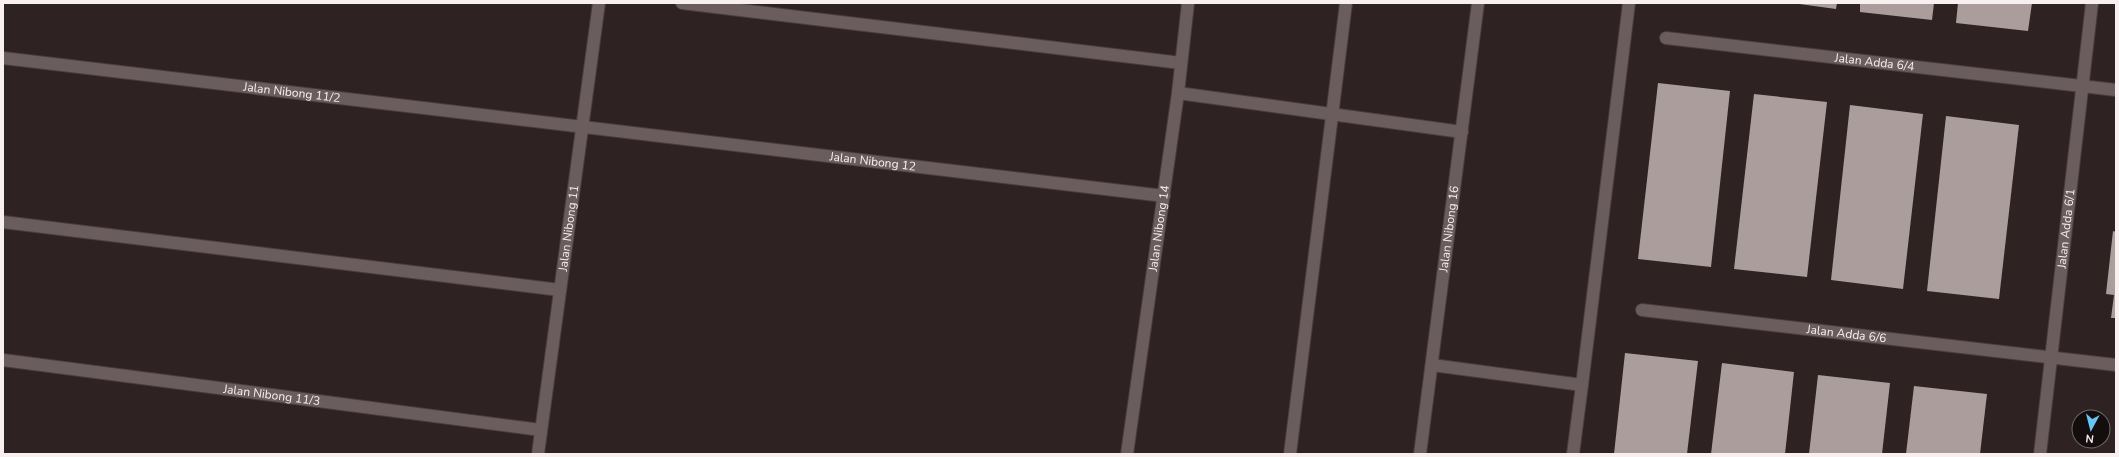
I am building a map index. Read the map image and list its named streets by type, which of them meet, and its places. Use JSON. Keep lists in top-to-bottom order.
{
  "streets": {
    "street": [
      "Jalan Adda 6/4",
      "Jalan Nibong 11/2",
      "Jalan Nibong 12",
      "Jalan Nibong 11",
      "Jalan Nibong 14",
      "Jalan Nibong 16",
      "Jalan Adda 6/1",
      "Jalan Adda 6/6",
      "Jalan Nibong 11/3"
    ]
  },
  "crossings": [
    ["Jalan Adda 6/4", "Jalan Adda 6/1"],
    ["Jalan Nibong 11/2", "Jalan Nibong 12"],
    ["Jalan Nibong 11/2", "Jalan Nibong 11"],
    ["Jalan Nibong 12", "Jalan Nibong 11"],
    ["Jalan Nibong 12", "Jalan Nibong 14"],
    ["Jalan Nibong 11", "Jalan Nibong 11/3"],
    ["Jalan Adda 6/1", "Jalan Adda 6/6"]
  ],
  "north": "bottom"
}
